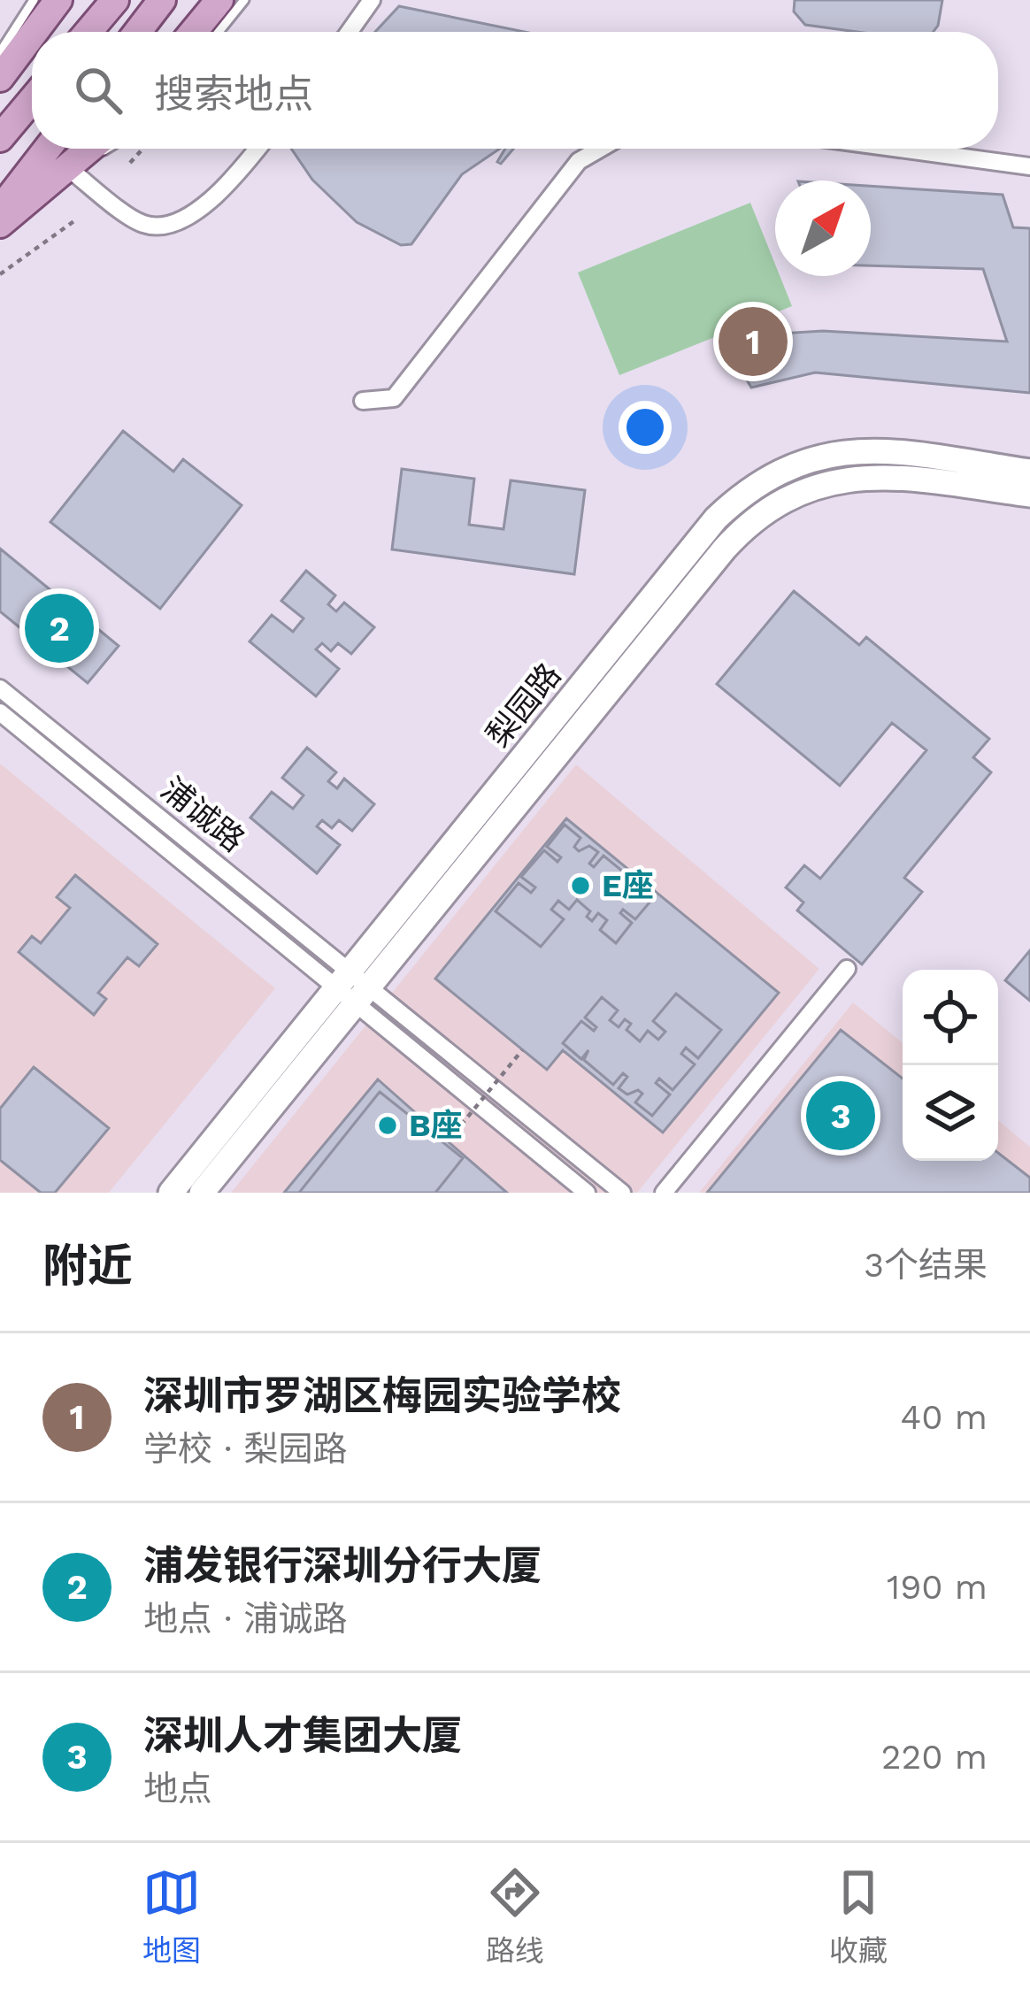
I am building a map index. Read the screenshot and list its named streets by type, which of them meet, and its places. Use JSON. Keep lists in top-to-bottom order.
{
  "streets": {
    "street": ["梨园路", "浦诚路"]
  },
  "crossings": [
    ["梨园路", "浦诚路"]
  ],
  "places": ["E座", "B座"],
  "north": "top right",
  "page": {
    "search": "搜索地点",
    "pins": ["1", "2", "3"],
    "heading": ["附近", "3个结果"],
    "list": [
      {
        "mark": "1",
        "name": "深圳市罗湖区梅园实验学校",
        "note": "学校 · 梨园路",
        "value": "40 m"
      },
      {
        "mark": "2",
        "name": "浦发银行深圳分行大厦",
        "note": "地点 · 浦诚路",
        "value": "190 m"
      },
      {
        "mark": "3",
        "name": "深圳人才集团大厦",
        "note": "地点",
        "value": "220 m"
      }
    ],
    "nav": ["地图", "路线", "收藏"]
  }
}
